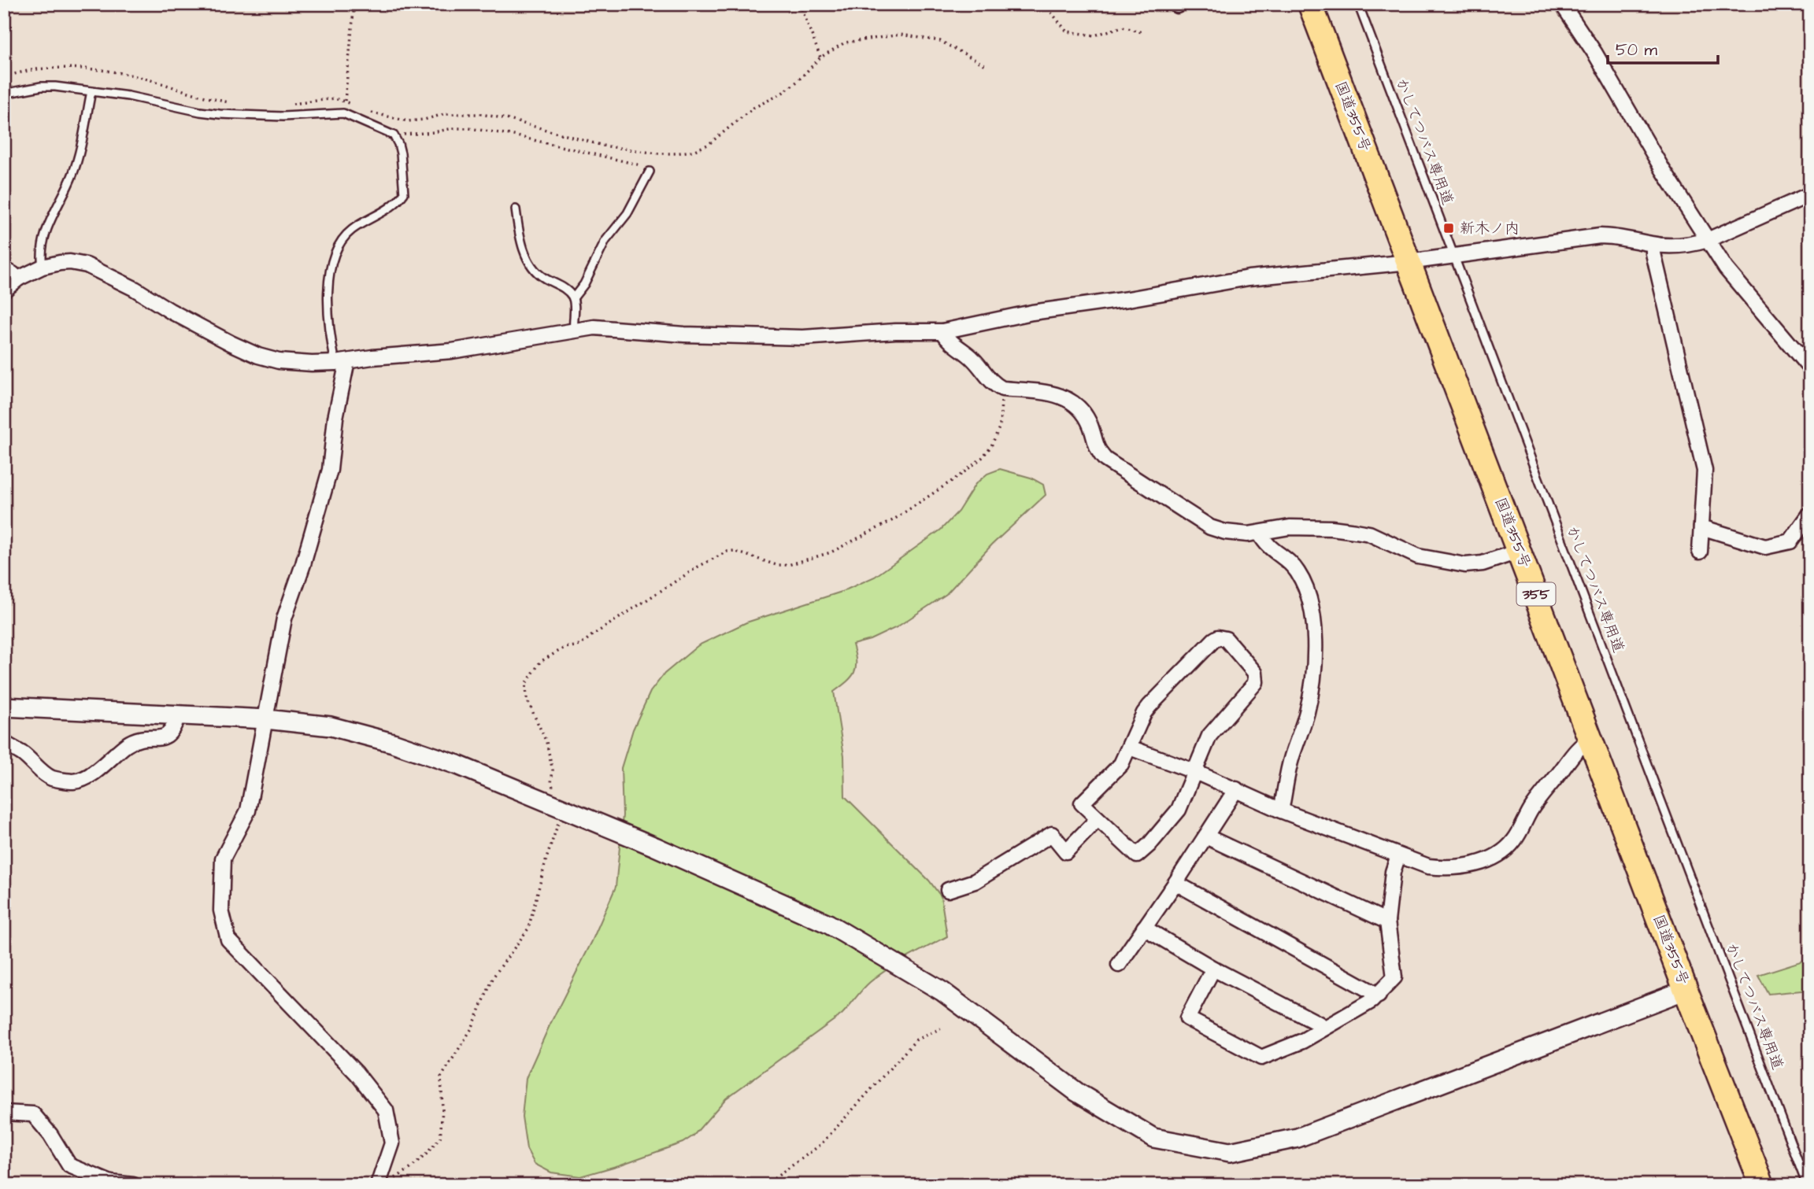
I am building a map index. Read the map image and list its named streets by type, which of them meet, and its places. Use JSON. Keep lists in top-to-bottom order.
{
  "streets": {
    "highway": ["国道355号", "355"],
    "lane": ["かしてつバス専用道"]
  },
  "places": {
    "transit": ["新木ノ内"]
  },
  "scale_bar": "50 m"
}
